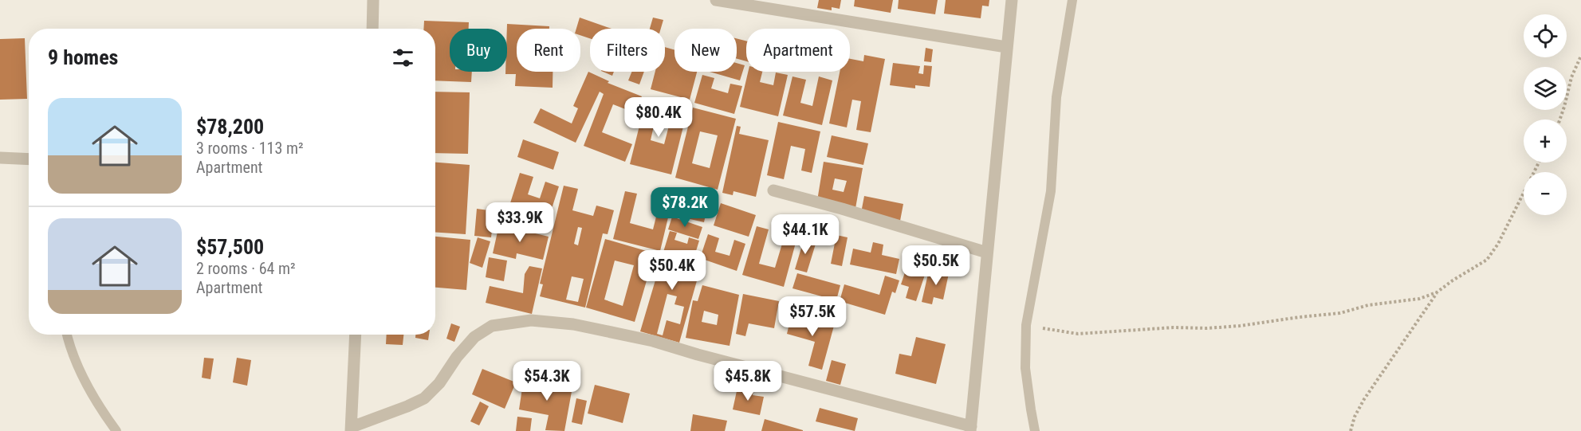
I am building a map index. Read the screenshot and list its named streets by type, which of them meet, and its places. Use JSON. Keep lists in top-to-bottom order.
{
  "page": {
    "map_buttons": ["+", "−"],
    "chip": [
      "Buy",
      "Rent",
      "Filters",
      "New",
      "Apartment"
    ],
    "heading": "9 homes",
    "list": [
      {
        "name": "$78,200",
        "note": "3 rooms · 113 m² · Apartment"
      },
      {
        "name": "$57,500",
        "note": "2 rooms · 64 m² · Apartment"
      }
    ],
    "price": [
      "$80.4K",
      "$78.2K",
      "$33.9K",
      "$44.1K",
      "$50.5K",
      "$50.4K",
      "$57.5K",
      "$54.3K",
      "$45.8K"
    ]
  }
}
